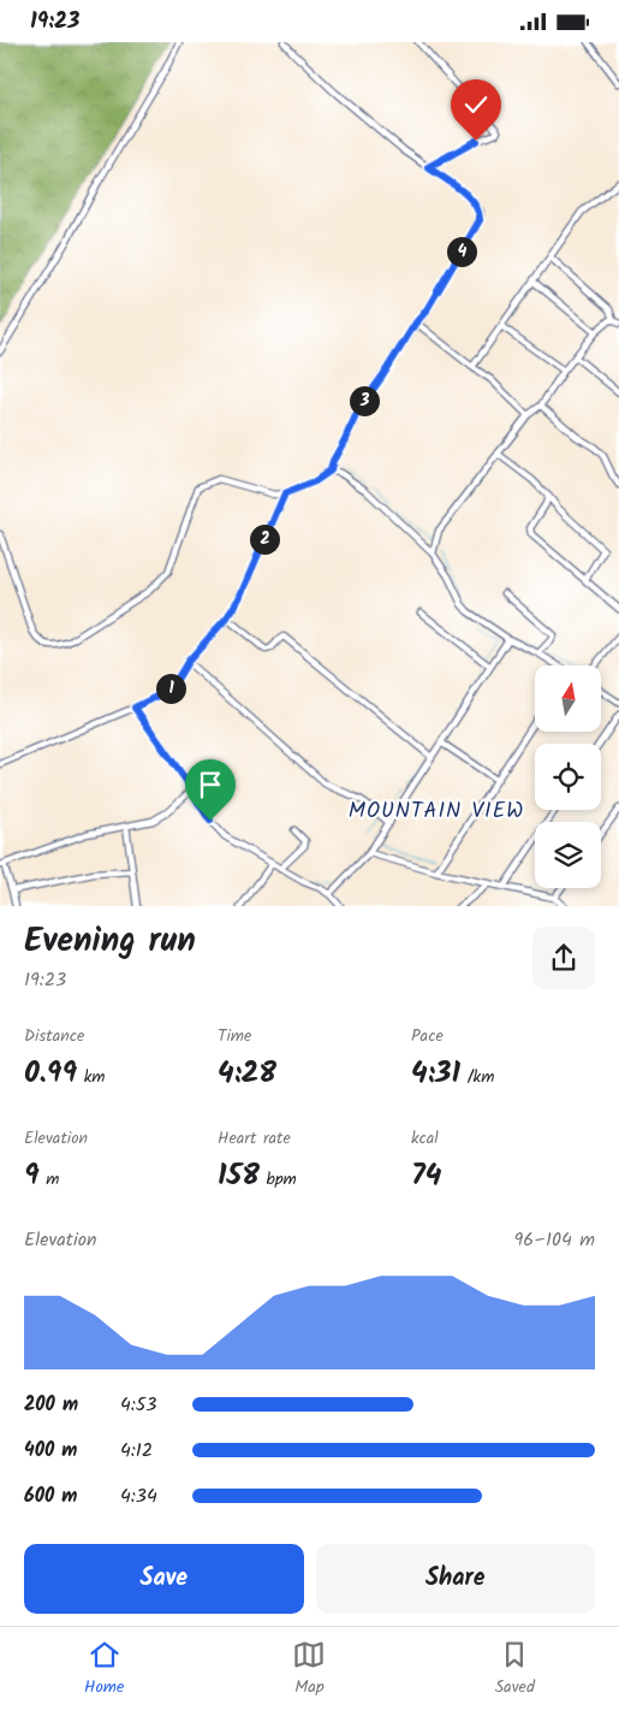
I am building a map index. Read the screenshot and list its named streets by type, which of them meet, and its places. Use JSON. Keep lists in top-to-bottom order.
{
  "districts": ["MOUNTAIN VIEW"],
  "north": "top",
  "page": {
    "status": "19:23",
    "pins": [
      "4",
      "3",
      "2",
      "1"
    ],
    "heading": ["Evening run", "19:23"],
    "stats": [
      ["Distance", "0.99 km"],
      ["Time", "4:28"],
      ["Pace", "4:31 /km"],
      ["Elevation", "9 m"],
      ["Heart rate", "158 bpm"],
      ["kcal", "74"]
    ],
    "chart": ["Elevation", "96–104 m"],
    "list": [
      {
        "name": "200 m",
        "note": "4:53"
      },
      {
        "name": "400 m",
        "note": "4:12"
      },
      {
        "name": "600 m",
        "note": "4:34"
      }
    ],
    "buttons": ["Save", "Share"],
    "tabs": ["Home", "Map", "Saved"]
  }
}
